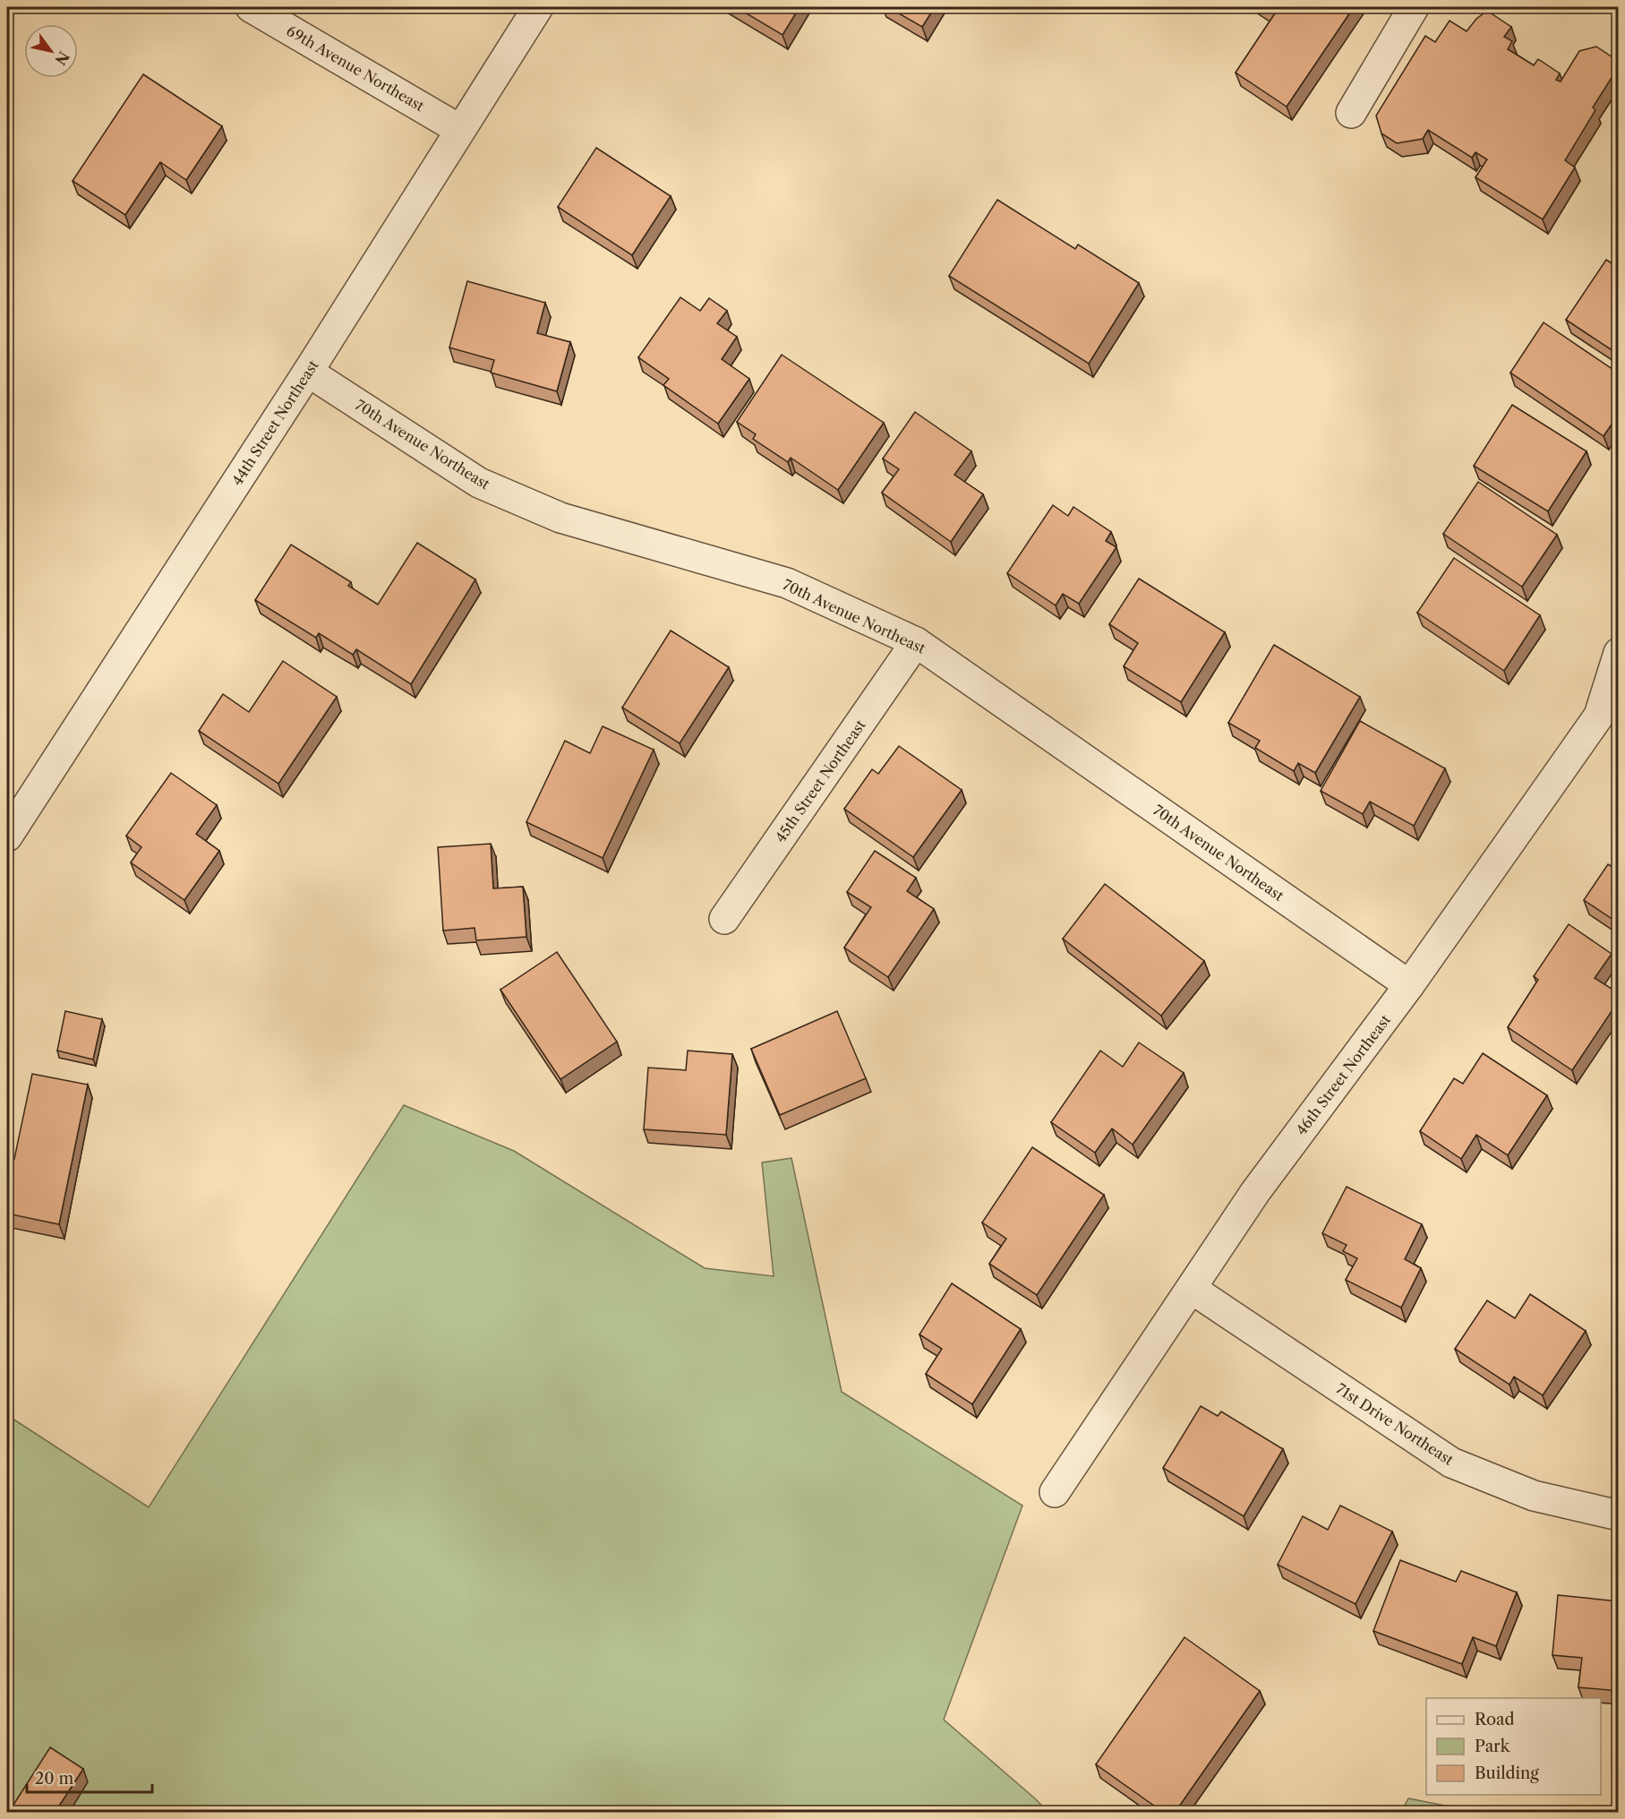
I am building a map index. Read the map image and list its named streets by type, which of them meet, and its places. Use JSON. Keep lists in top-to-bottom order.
{
  "streets": {
    "street": [
      "69th Avenue Northeast",
      "44th Street Northeast",
      "70th Avenue Northeast",
      "45th Street Northeast",
      "46th Street Northeast",
      "71st Drive Northeast"
    ]
  },
  "crossings": [
    ["69th Avenue Northeast", "44th Street Northeast"],
    ["44th Street Northeast", "70th Avenue Northeast"],
    ["70th Avenue Northeast", "45th Street Northeast"],
    ["70th Avenue Northeast", "46th Street Northeast"],
    ["46th Street Northeast", "71st Drive Northeast"]
  ],
  "legend": ["Road", "Park", "Building"],
  "scale_bar": "20 m",
  "north": "bottom right"
}
